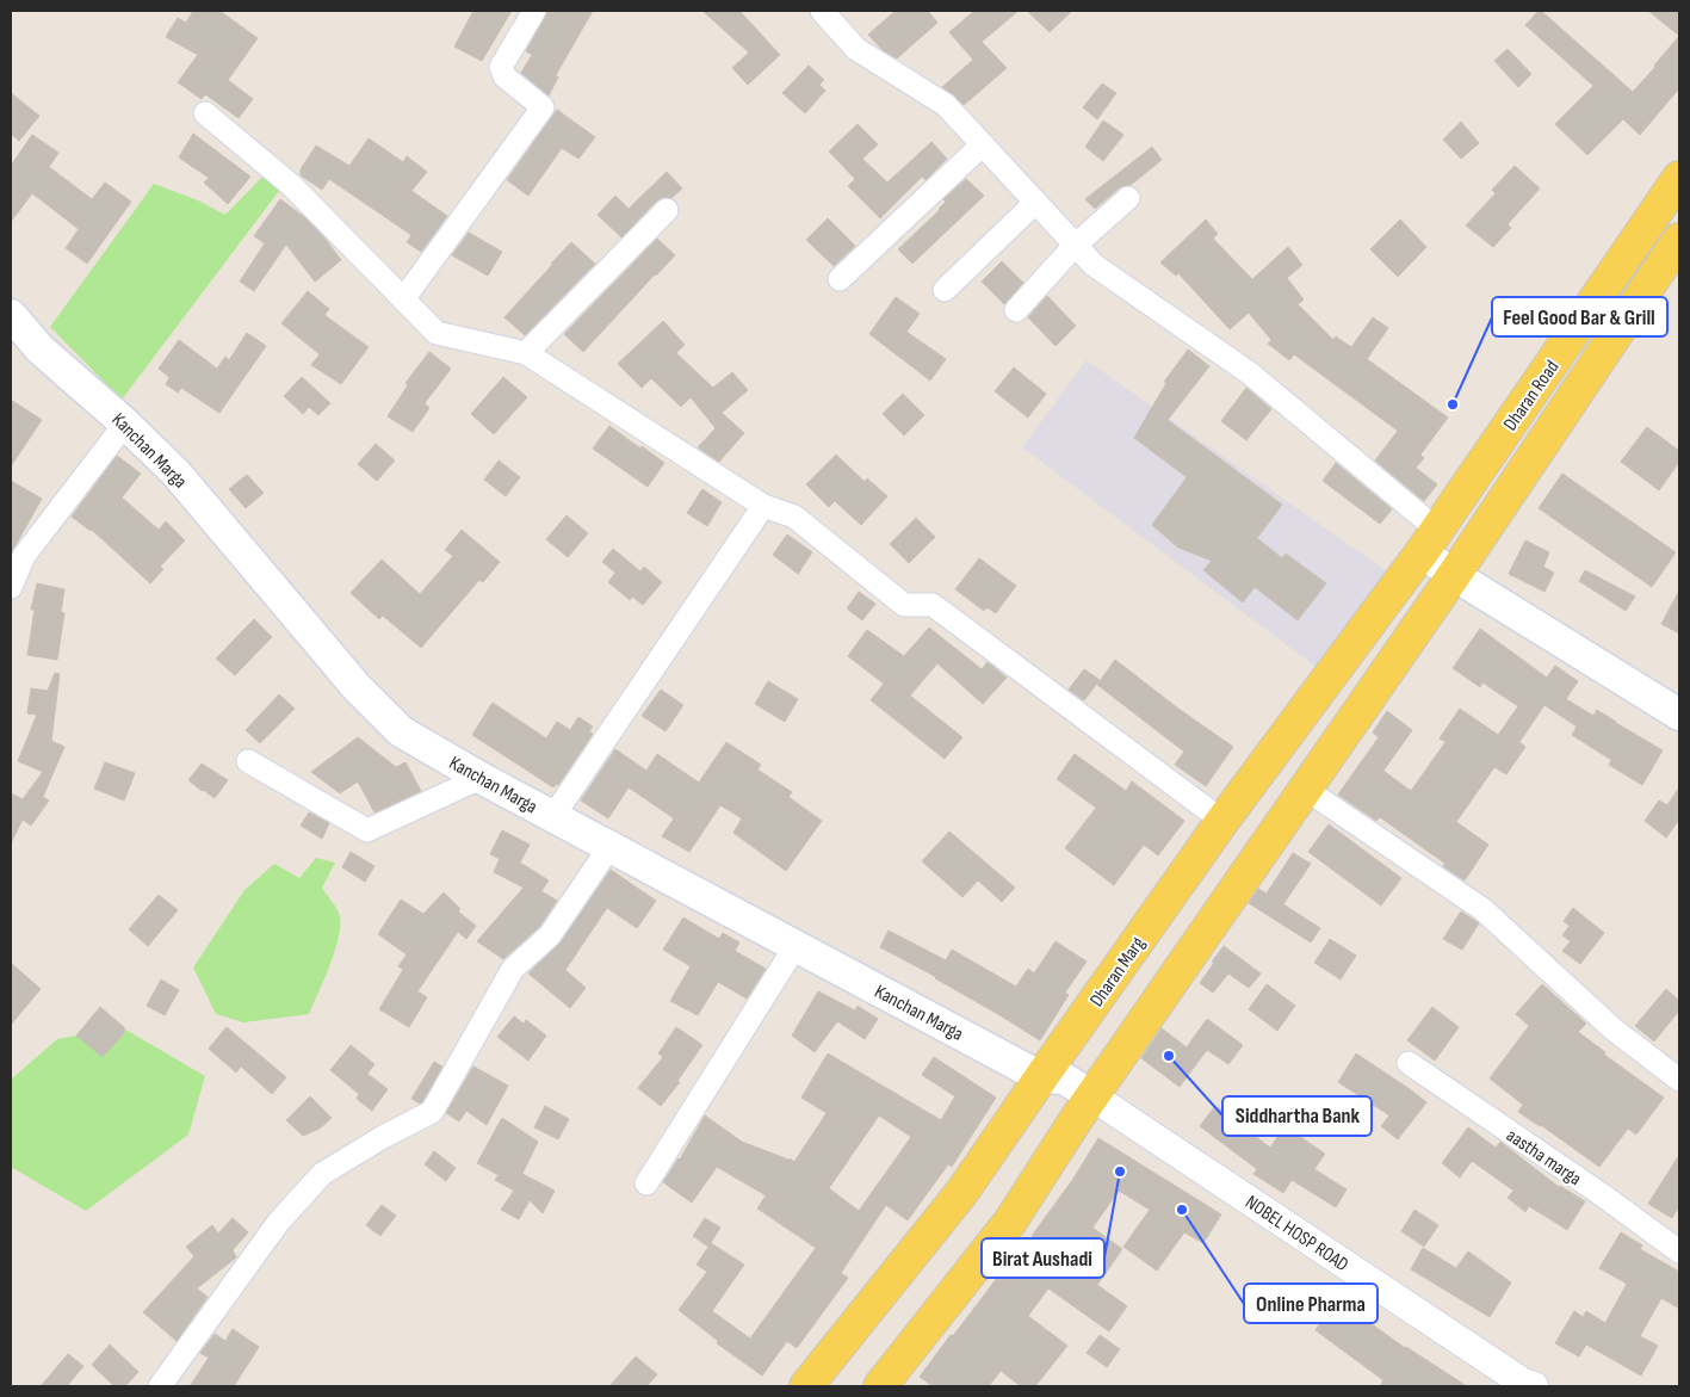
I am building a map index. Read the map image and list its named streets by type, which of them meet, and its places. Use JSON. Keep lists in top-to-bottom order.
{
  "streets": {
    "main road": ["Dharan Road", "Kanchan Marga", "Dharan Marg"],
    "street": ["aastha marga", "NOBEL HOSP ROAD"]
  },
  "crossings": [
    ["Dharan Road", "Dharan Marg"],
    ["Kanchan Marga", "Dharan Marg"],
    ["Kanchan Marga", "NOBEL HOSP ROAD"]
  ],
  "places": [
    "Feel Good Bar & Grill",
    "Siddhartha Bank",
    "Birat Aushadi",
    "Online Pharma"
  ]
}
